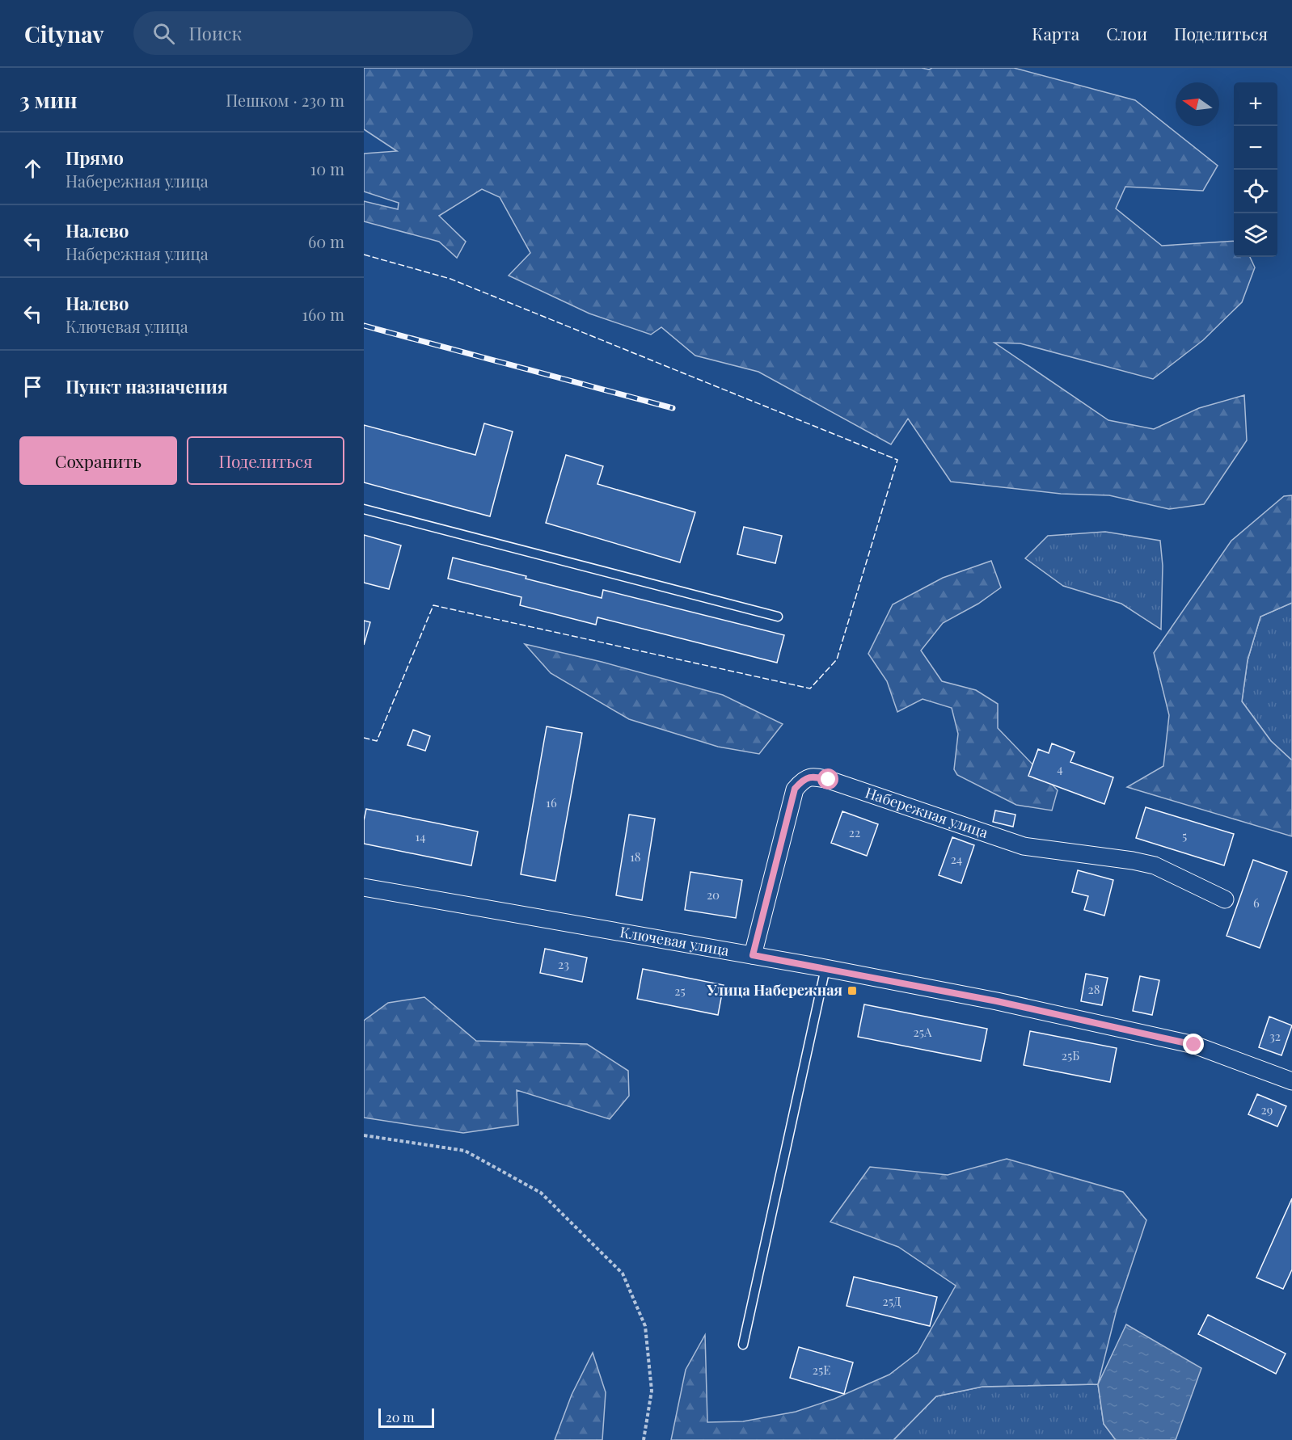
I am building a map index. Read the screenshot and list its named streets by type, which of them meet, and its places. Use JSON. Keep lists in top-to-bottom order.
{
  "streets": {
    "street": ["Набережная улица", "Ключевая улица"]
  },
  "crossings": [
    ["Набережная улица", "Ключевая улица"]
  ],
  "places": {
    "transit": ["Улица Набережная"]
  },
  "house_numbers": [
    "4",
    "16",
    "22",
    "5",
    "14",
    "18",
    "24",
    "20",
    "6",
    "23",
    "28",
    "25",
    "25А",
    "32",
    "25Б",
    "29",
    "25Д",
    "25Е"
  ],
  "scale_bar": "20 m",
  "north": "left",
  "page": {
    "header": "Citynav",
    "search": "Поиск",
    "nav": ["Карта", "Слои", "Поделиться"],
    "heading": ["3 мин", "Пешком · 230 m"],
    "map_buttons": ["+", "−"],
    "list": [
      ["Прямо", "Набережная улица", "10 m"],
      ["Налево", "Набережная улица", "60 m"],
      ["Налево", "Ключевая улица", "160 m"],
      "Пункт назначения"
    ],
    "buttons": ["Сохранить", "Поделиться"],
    "scale": "20 m"
  }
}
